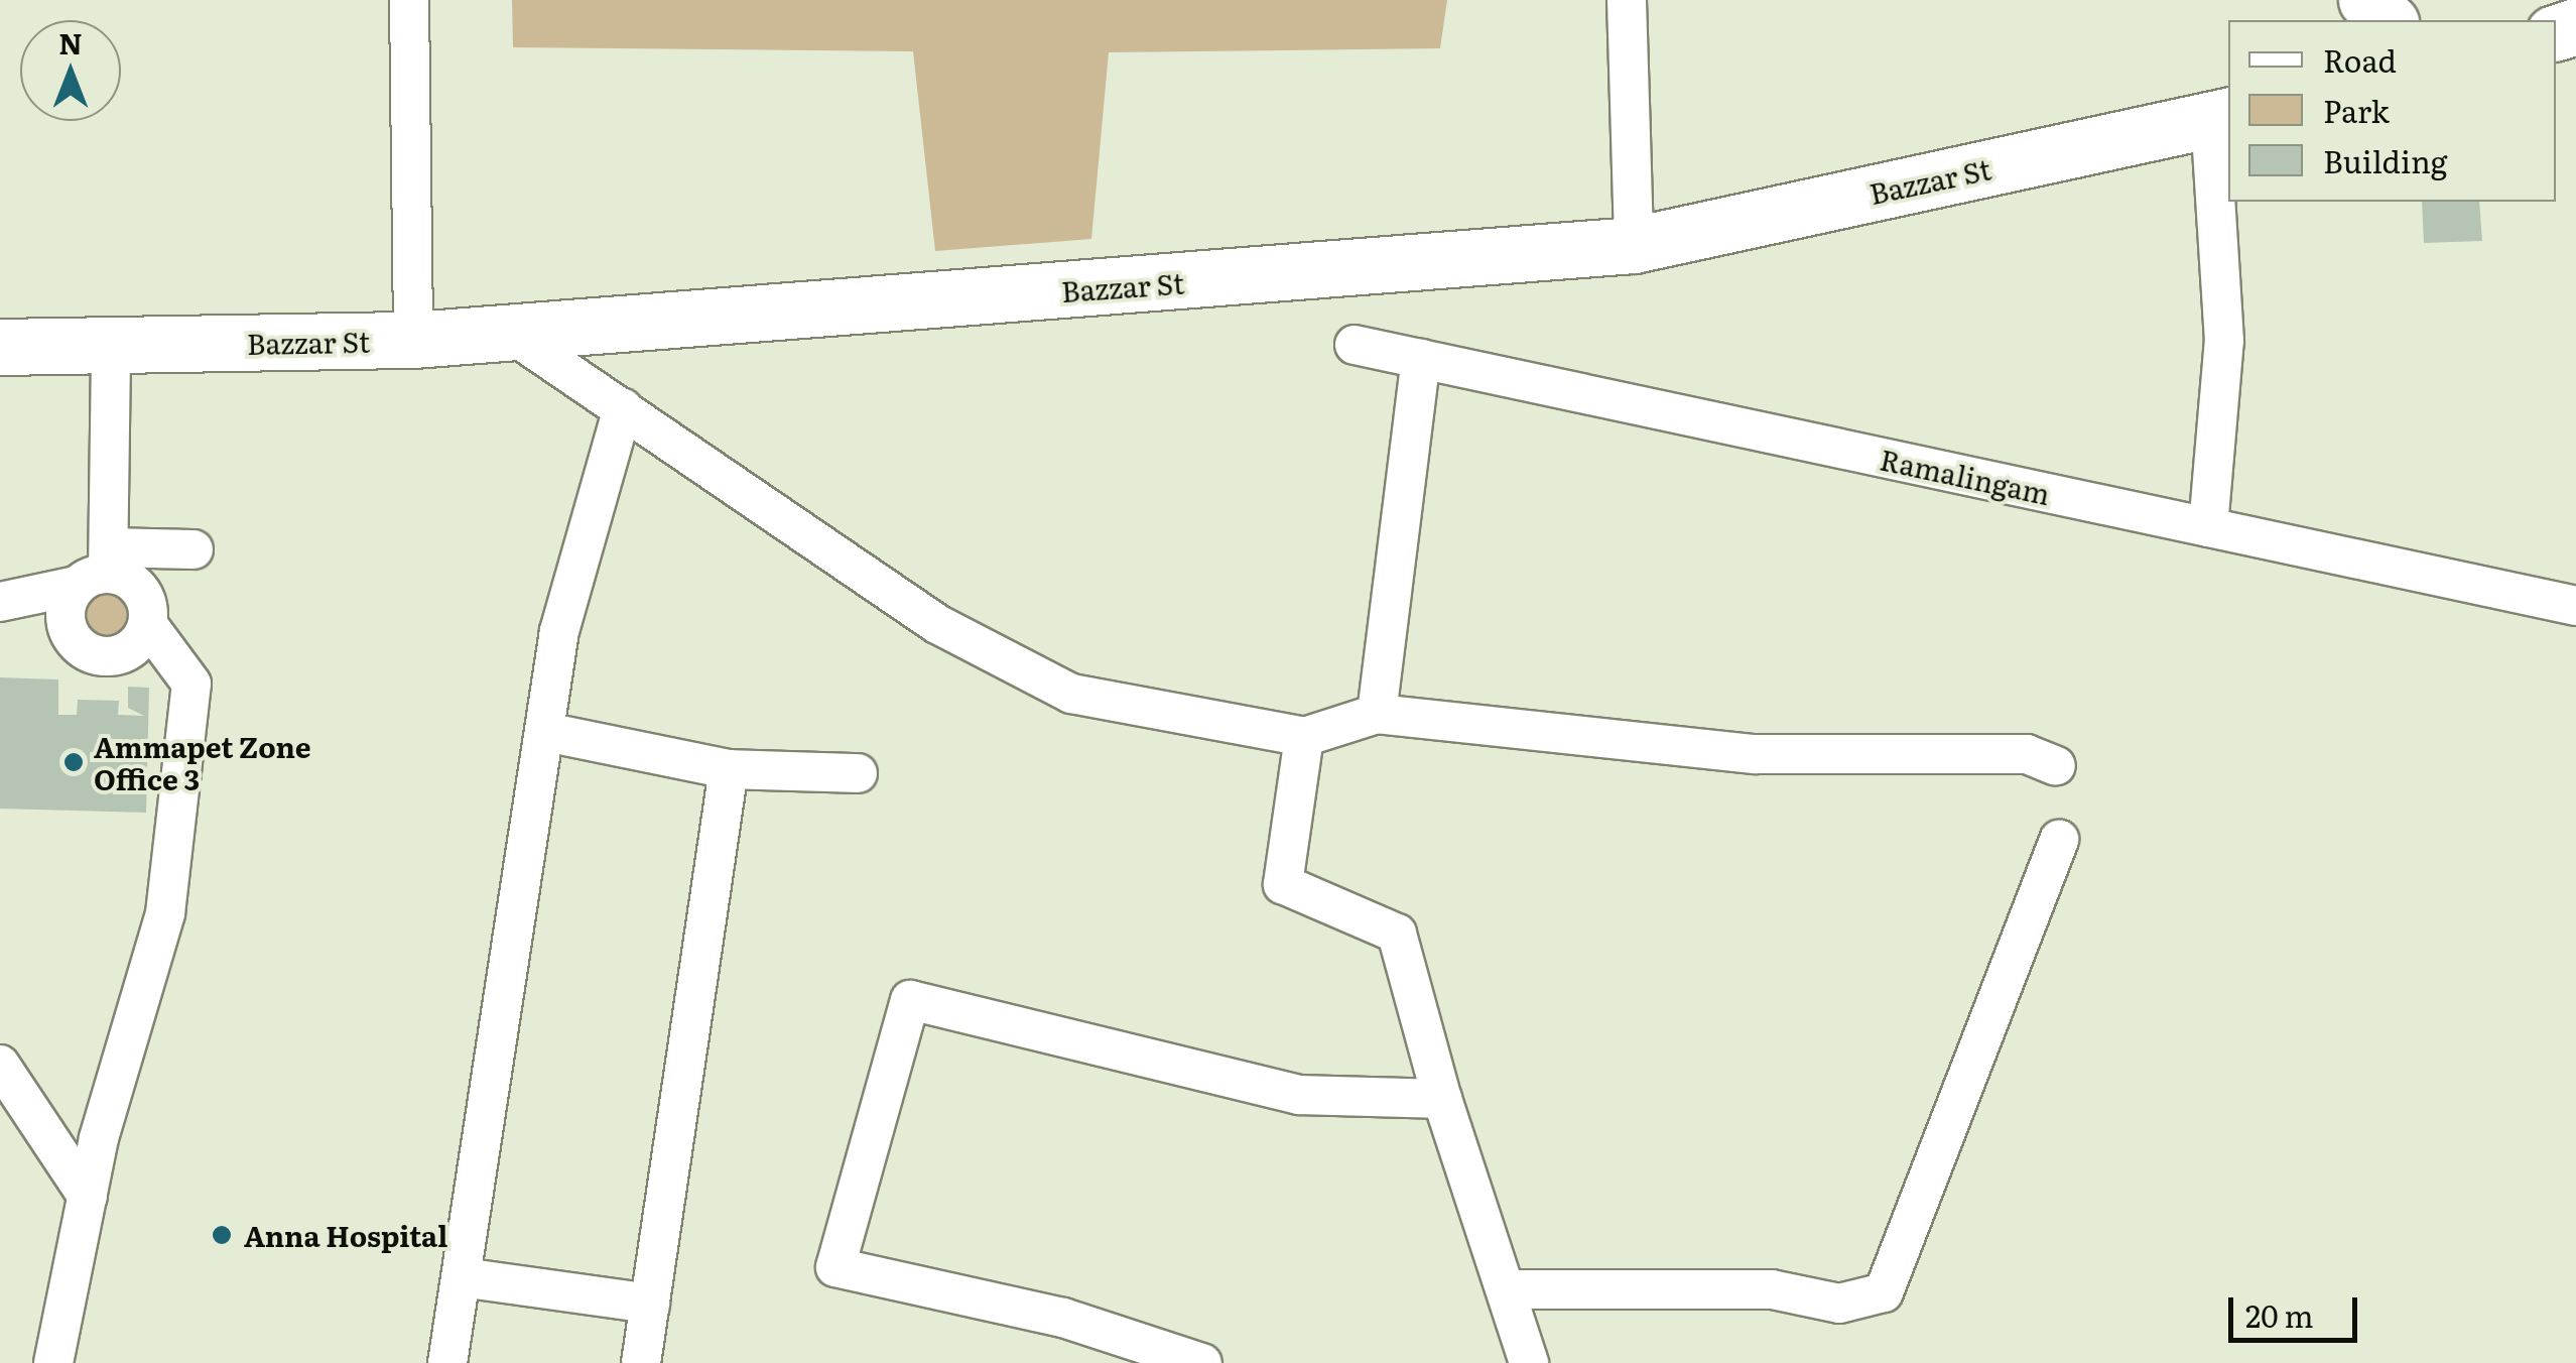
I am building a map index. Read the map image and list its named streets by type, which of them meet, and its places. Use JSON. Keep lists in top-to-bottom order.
{
  "streets": {
    "main road": ["Bazzar St"],
    "street": ["Ramalingam"]
  },
  "places": ["Ammapet Zone Office 3", "Anna Hospital"],
  "legend": ["Road", "Park", "Building"],
  "scale_bar": "20 m",
  "north": "top"
}
